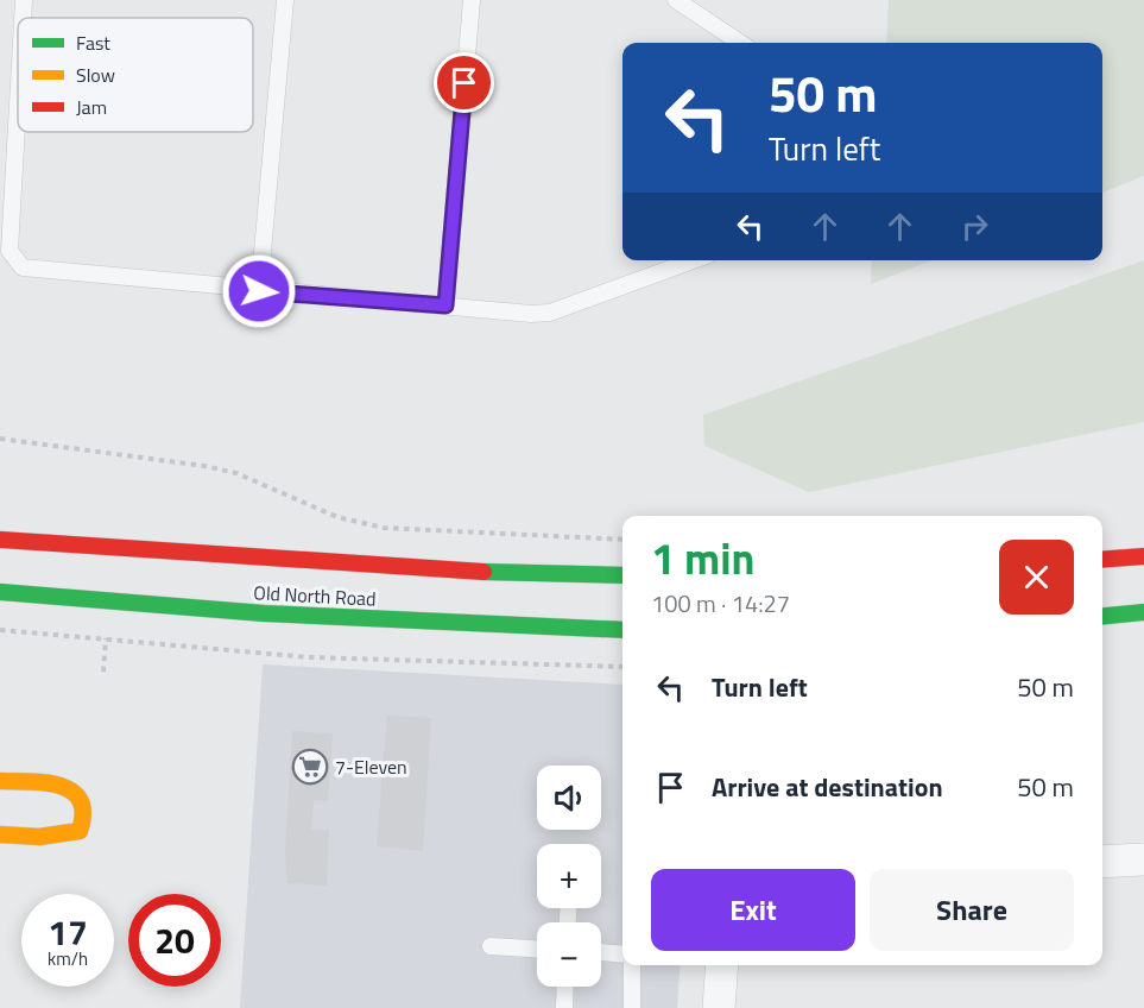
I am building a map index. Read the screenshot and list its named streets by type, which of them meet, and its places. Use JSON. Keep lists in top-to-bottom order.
{
  "streets": {
    "main road": ["Old North Road"]
  },
  "places": {
    "supermarket": ["7-Eleven"]
  },
  "legend": ["Fast", "Slow", "Jam"],
  "page": {
    "turn": ["50 m", "Turn left"],
    "heading": ["1 min", "100 m · 14:27"],
    "list": [
      {
        "name": "Turn left",
        "value": "50 m"
      },
      {
        "name": "Arrive at destination",
        "value": "50 m"
      }
    ],
    "map_buttons": ["+", "−"],
    "buttons": ["Exit", "Share"],
    "speed": "17 km/h",
    "limit": "20"
  }
}
